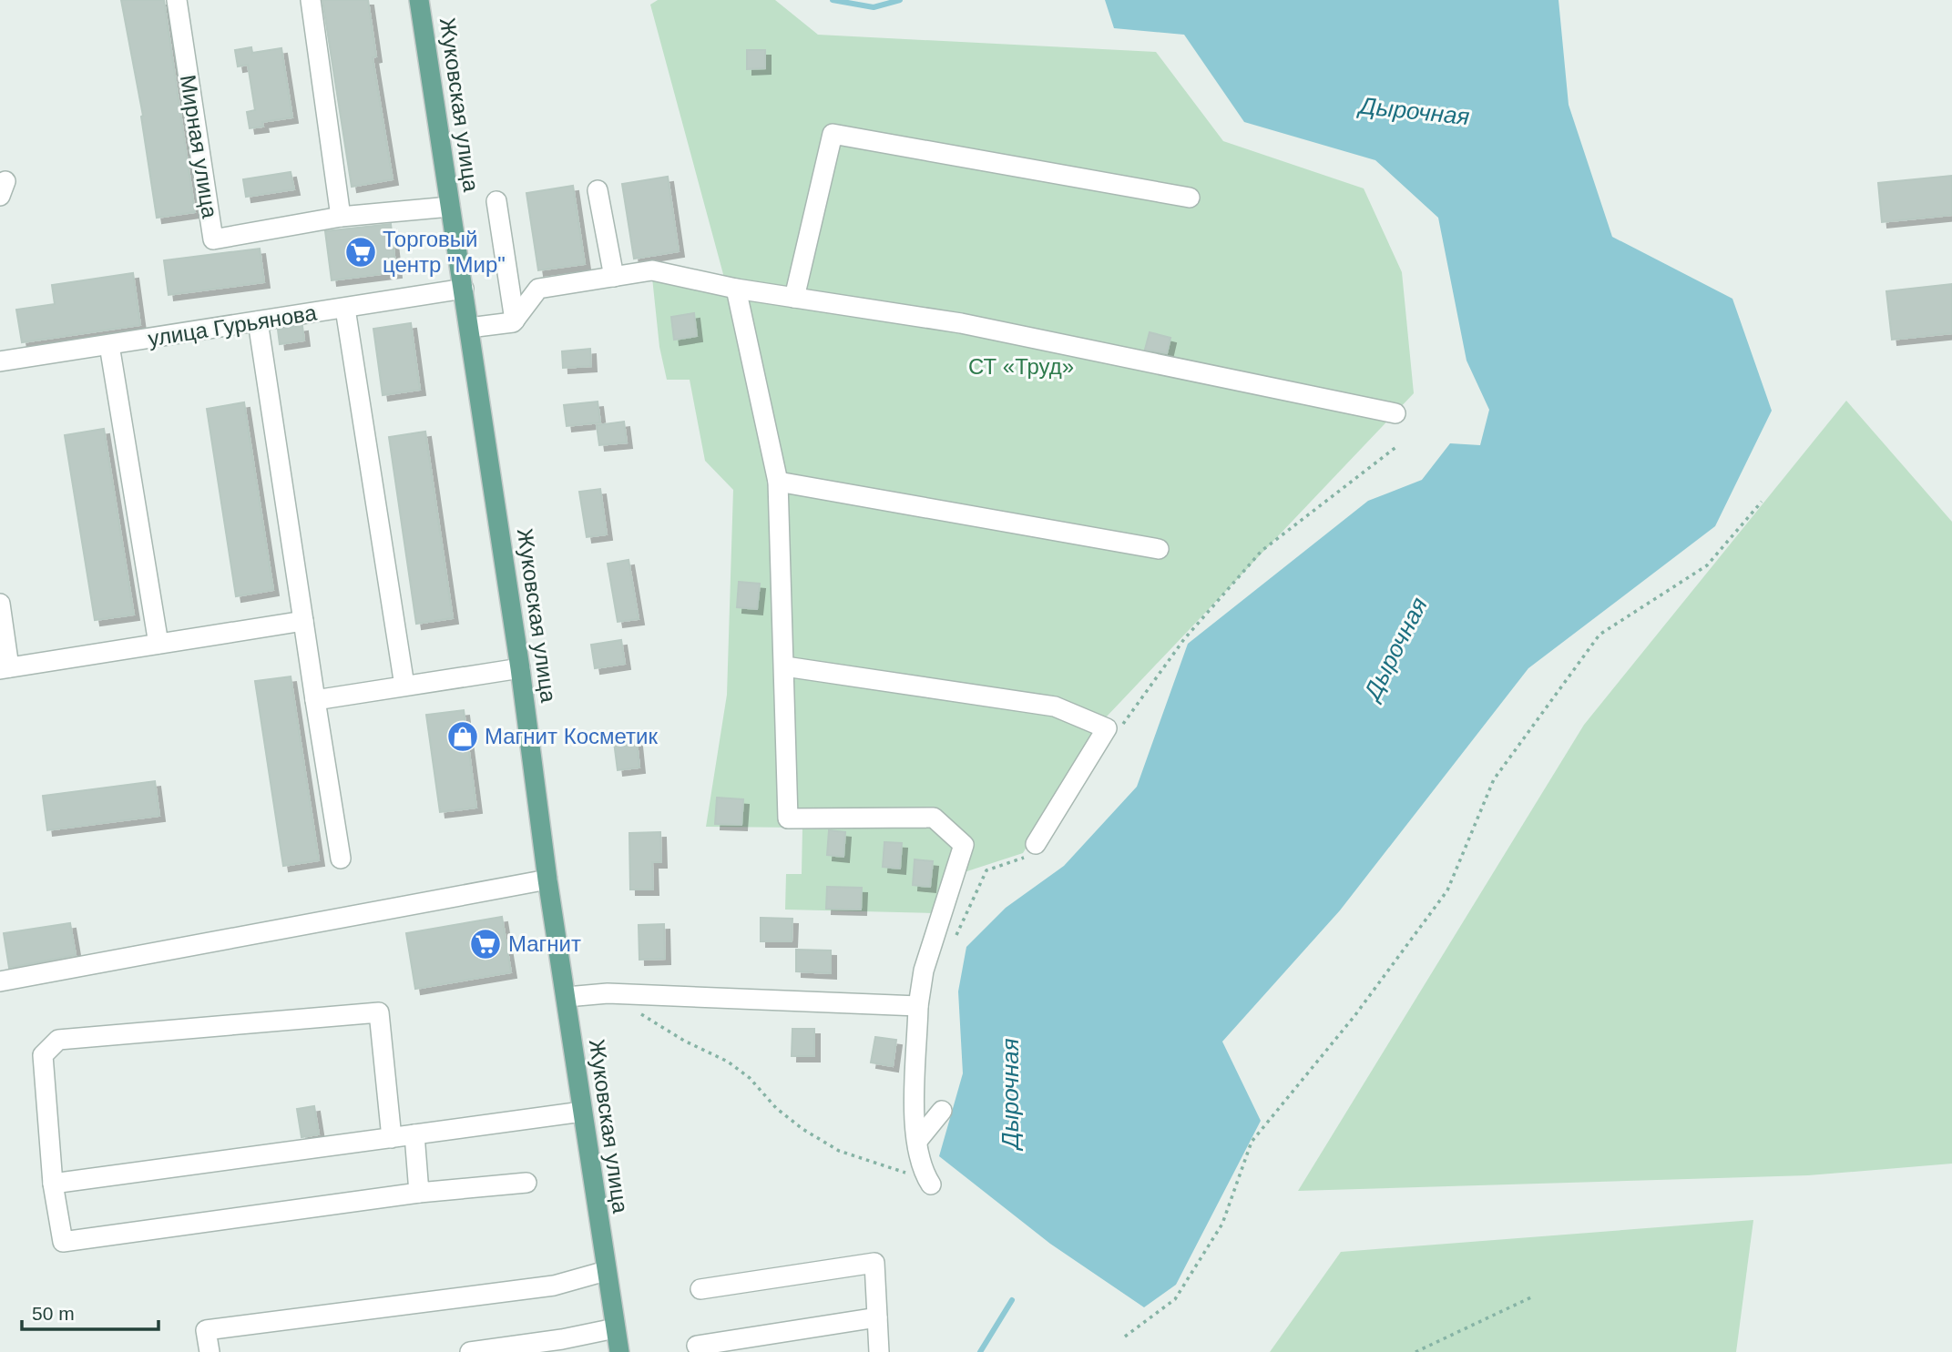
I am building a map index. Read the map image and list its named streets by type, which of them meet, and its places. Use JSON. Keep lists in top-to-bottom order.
{
  "streets": {
    "main road": ["Жуковская улица"],
    "street": ["Мирная улица", "улица Гурьянова"]
  },
  "crossings": [
    ["Жуковская улица", "Мирная улица"],
    ["Жуковская улица", "улица Гурьянова"]
  ],
  "water": ["Дырочная"],
  "parks": ["СТ «Труд»"],
  "places": {
    "supermarket": ["Торговый центр \"Мир\"", "Магнит"],
    "shop": ["Магнит Косметик"]
  },
  "scale_bar": "50 m"
}
